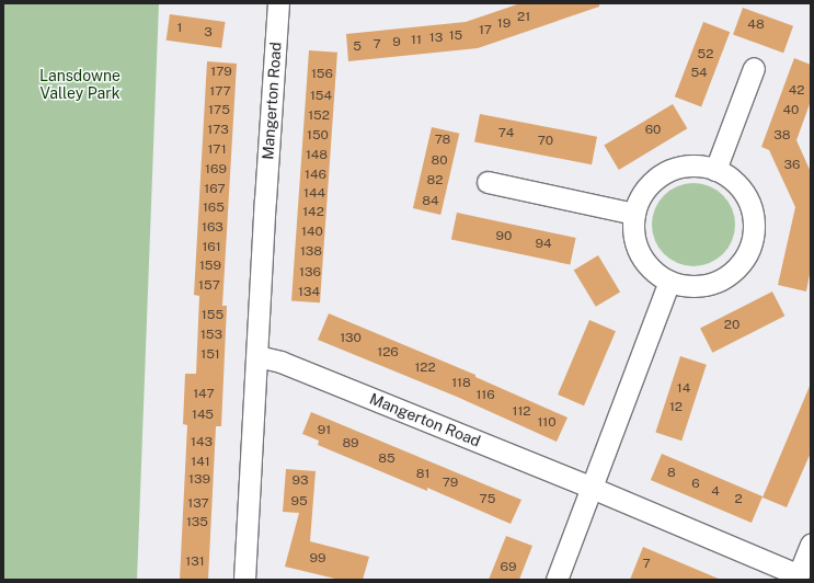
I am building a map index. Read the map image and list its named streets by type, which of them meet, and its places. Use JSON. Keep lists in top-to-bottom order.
{
  "streets": {
    "street": ["Mangerton Road"]
  },
  "parks": ["Lansdowne Valley Park"],
  "house_numbers": [
    "21",
    "19",
    "48",
    "1",
    "17",
    "3",
    "15",
    "13",
    "11",
    "9",
    "7",
    "5",
    "52",
    "179",
    "54",
    "156",
    "42",
    "177",
    "154",
    "175",
    "40",
    "152",
    "173",
    "60",
    "74",
    "150",
    "38",
    "78",
    "70",
    "171",
    "148",
    "80",
    "36",
    "169",
    "146",
    "82",
    "167",
    "144",
    "84",
    "165",
    "142",
    "163",
    "140",
    "90",
    "94",
    "161",
    "138",
    "159",
    "136",
    "157",
    "134",
    "155",
    "20",
    "153",
    "130",
    "126",
    "151",
    "122",
    "118",
    "14",
    "147",
    "116",
    "12",
    "112",
    "145",
    "110",
    "91",
    "143",
    "89",
    "85",
    "141",
    "8",
    "81",
    "139",
    "93",
    "79",
    "6",
    "4",
    "75",
    "2",
    "95",
    "137",
    "135",
    "99",
    "131",
    "7",
    "69"
  ]
}
